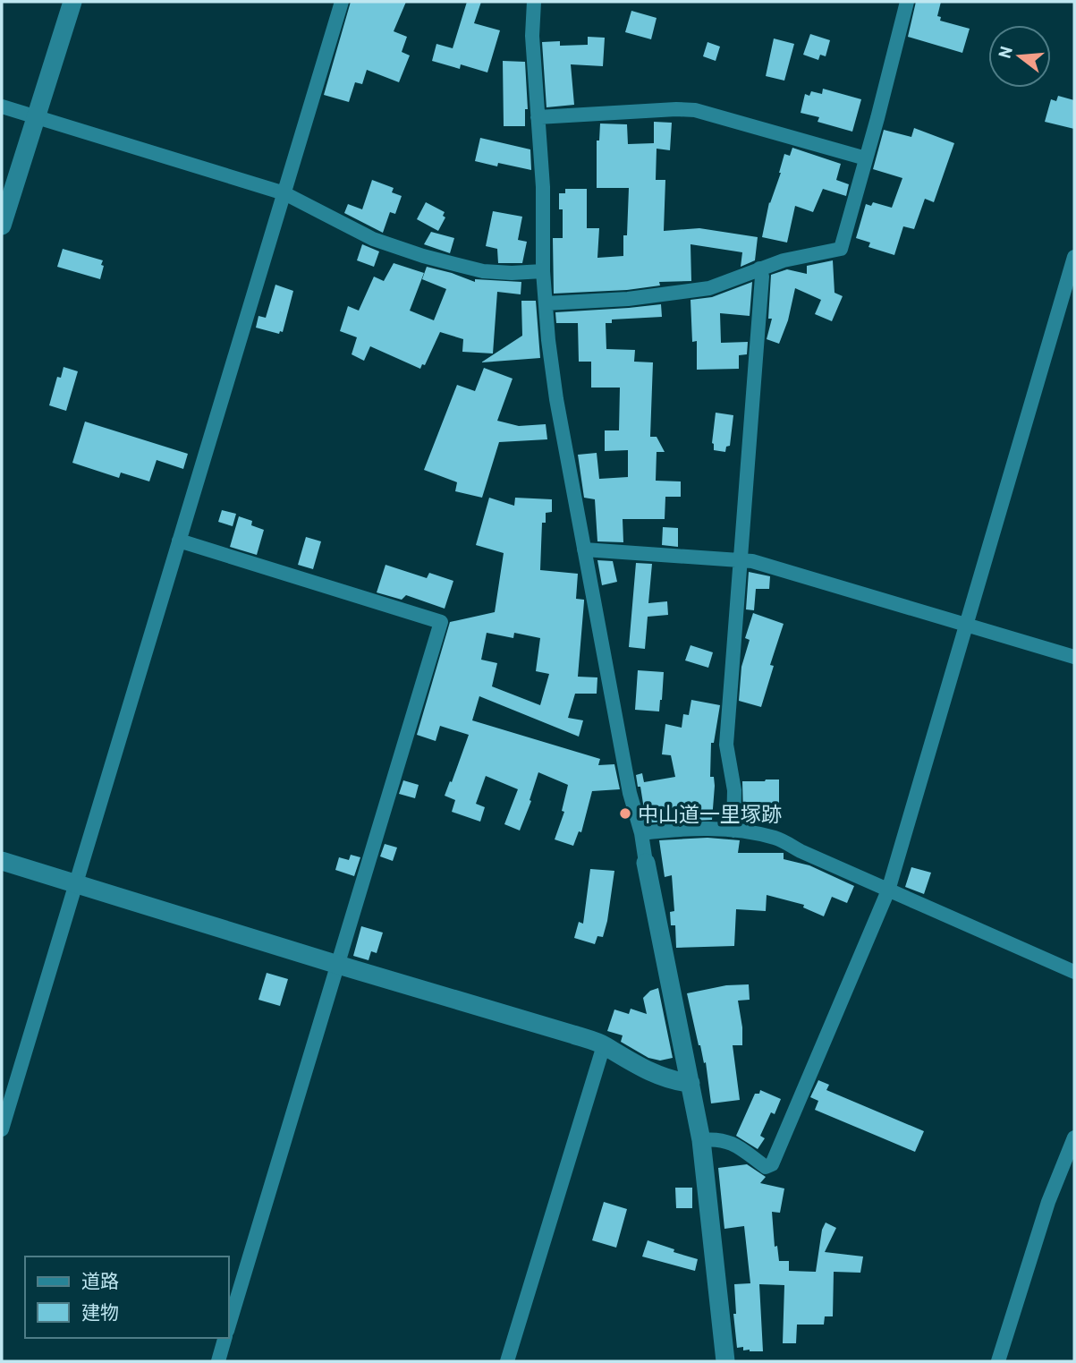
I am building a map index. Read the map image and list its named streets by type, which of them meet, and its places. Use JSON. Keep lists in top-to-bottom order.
{
  "places": ["中山道一里塚跡"],
  "legend": ["道路", "建物"],
  "north": "left"
}
